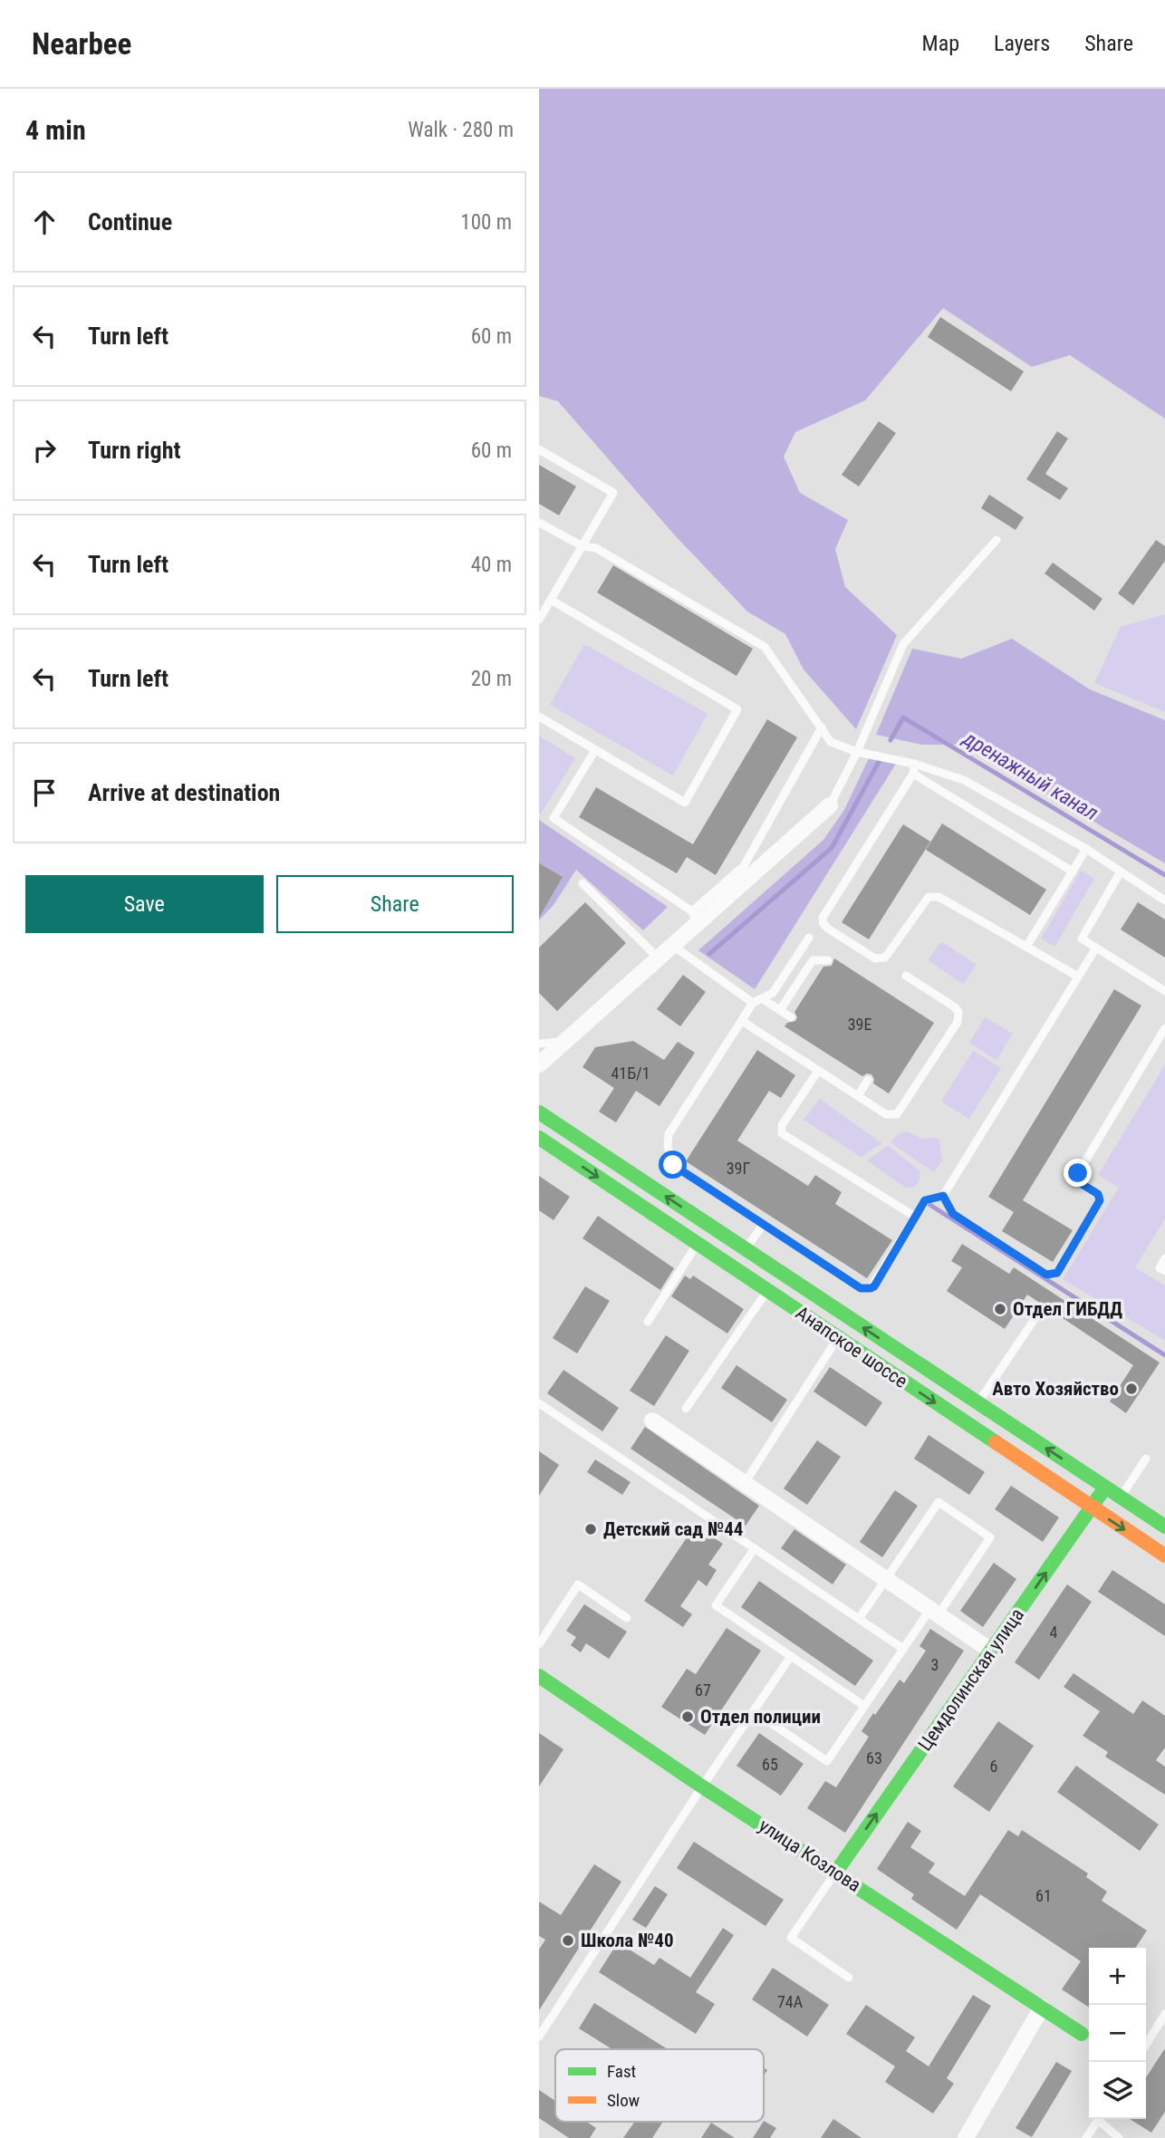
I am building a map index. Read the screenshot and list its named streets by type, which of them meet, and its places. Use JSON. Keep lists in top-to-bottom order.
{
  "streets": {
    "main road": ["Анапское шоссе", "Цемдолинская улица", "улица Козлова"]
  },
  "crossings": [
    ["Анапское шоссе", "Цемдолинская улица"],
    ["Цемдолинская улица", "улица Козлова"]
  ],
  "one_way": ["Цемдолинская улица"],
  "water": ["дренажный канал"],
  "places": [
    "Отдел ГИБДД",
    "Авто Хозяйство",
    "Детский сад №44",
    "Отдел полиции",
    "Школа №40"
  ],
  "house_numbers": [
    "39Е",
    "41Б/1",
    "39Г",
    "4",
    "3",
    "67",
    "63",
    "65",
    "6",
    "61",
    "74А"
  ],
  "legend": ["Fast", "Slow"],
  "page": {
    "header": "Nearbee",
    "nav": ["Map", "Layers", "Share"],
    "heading": ["4 min", "Walk · 280 m"],
    "list": [
      ["Continue", "100 m"],
      ["Turn left", "60 m"],
      ["Turn right", "60 m"],
      ["Turn left", "40 m"],
      ["Turn left", "20 m"],
      "Arrive at destination"
    ],
    "buttons": ["Save", "Share"],
    "map_buttons": ["+", "−"]
  }
}
